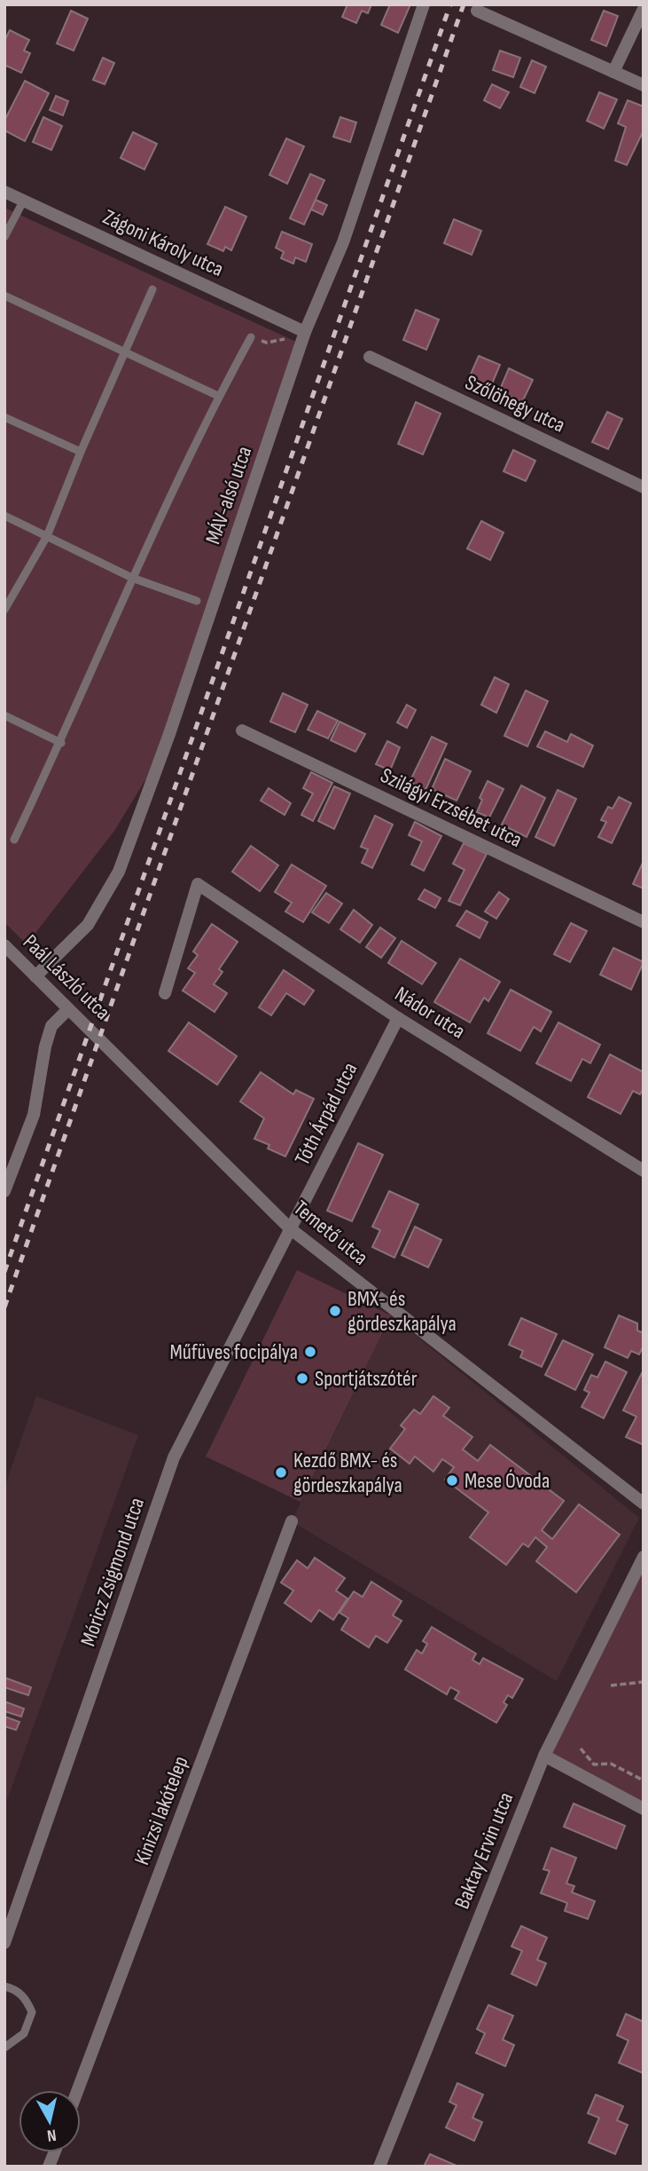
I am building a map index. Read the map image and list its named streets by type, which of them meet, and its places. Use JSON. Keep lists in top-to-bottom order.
{
  "streets": {
    "street": [
      "Zágoni Károly utca",
      "Szőlöhegy utca",
      "MÁV-alsó utca",
      "Szilágyi Erzsébet utca",
      "Paál László utca",
      "Nádor utca",
      "Tóth Árpád utca",
      "Temető utca",
      "Móricz Zsigmond utca",
      "Kinizsi lakótelep",
      "Baktay Ervin utca"
    ]
  },
  "crossings": [
    ["Zágoni Károly utca", "MÁV-alsó utca"],
    ["MÁV-alsó utca", "Paál László utca"],
    ["Paál László utca", "Temető utca"],
    ["Nádor utca", "Tóth Árpád utca"],
    ["Tóth Árpád utca", "Temető utca"],
    ["Tóth Árpád utca", "Móricz Zsigmond utca"],
    ["Temető utca", "Móricz Zsigmond utca"]
  ],
  "places": [
    "BMX- és gördeszkapálya",
    "Műfüves focipálya",
    "Sportjátszótér",
    "Kezdő BMX- és gördeszkapálya",
    "Mese Óvoda"
  ],
  "north": "bottom"
}
